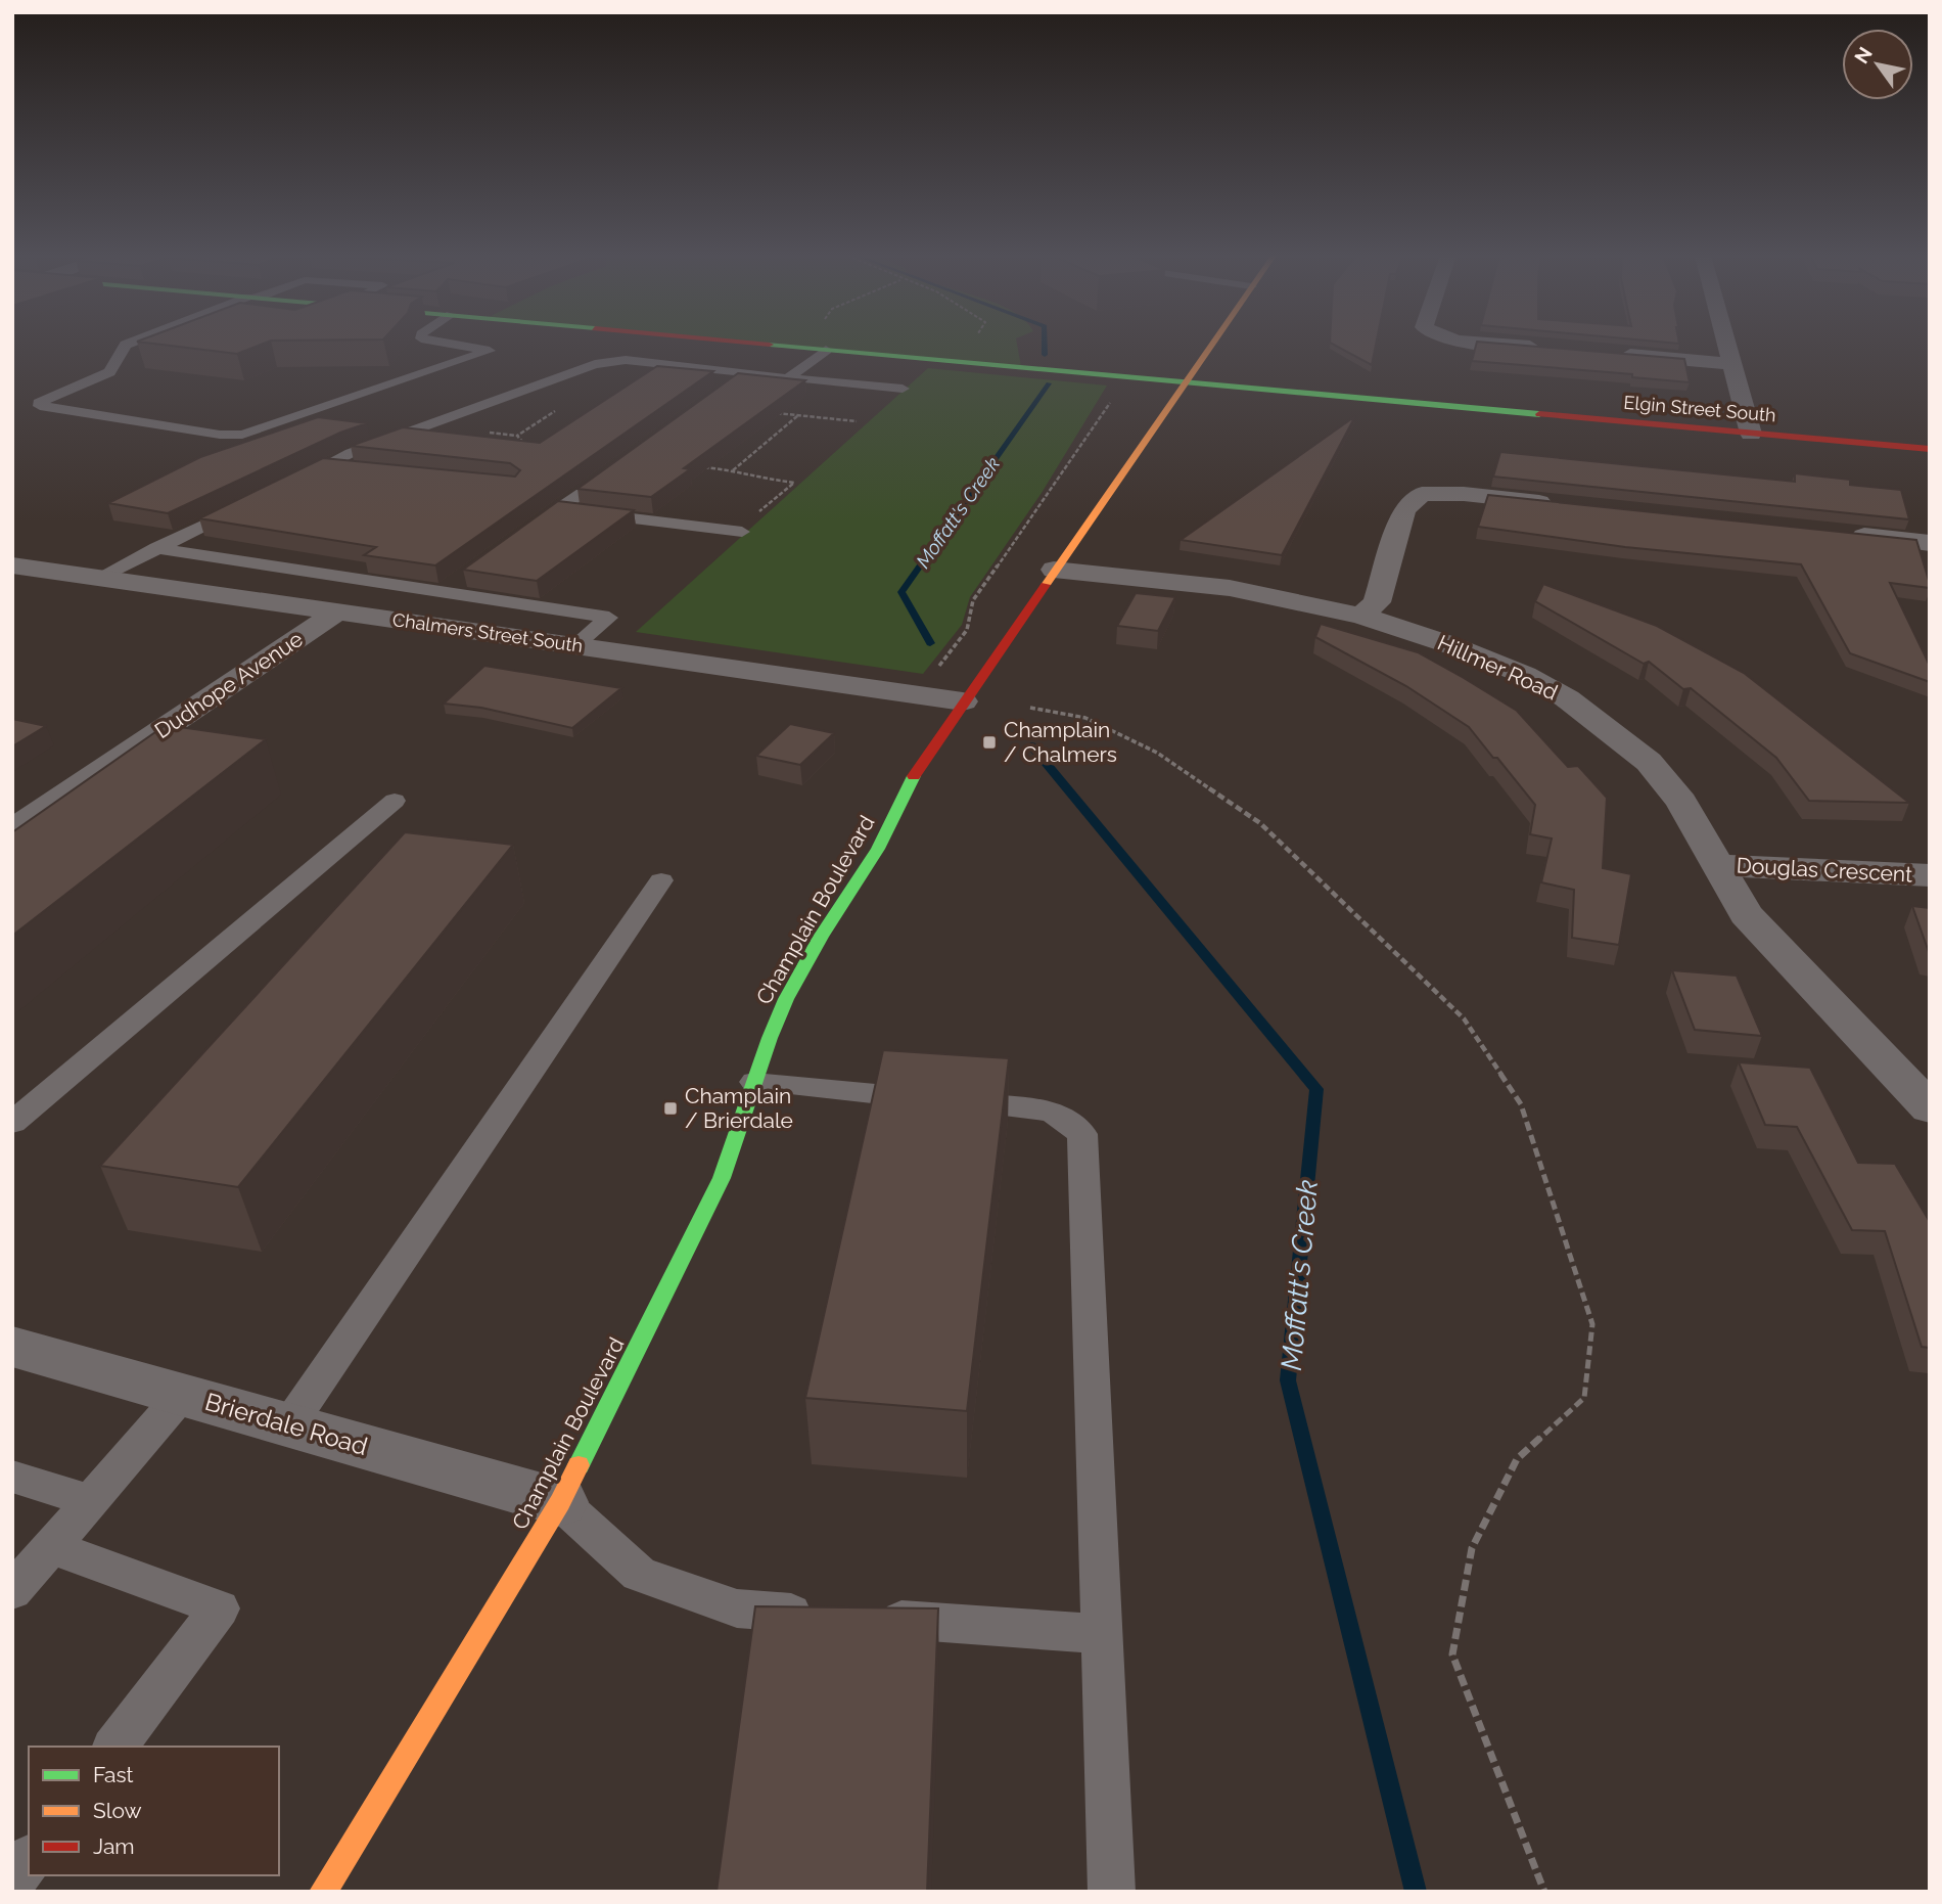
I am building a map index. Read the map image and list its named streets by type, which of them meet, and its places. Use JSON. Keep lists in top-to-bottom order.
{
  "streets": {
    "street": [
      "Elgin Street South",
      "Chalmers Street South",
      "Hillmer Road",
      "Dudhope Avenue",
      "Douglas Crescent",
      "Champlain Boulevard",
      "Brierdale Road"
    ]
  },
  "crossings": [
    ["Elgin Street South", "Champlain Boulevard"],
    ["Chalmers Street South", "Dudhope Avenue"],
    ["Chalmers Street South", "Champlain Boulevard"],
    ["Hillmer Road", "Douglas Crescent"],
    ["Hillmer Road", "Champlain Boulevard"],
    ["Champlain Boulevard", "Brierdale Road"]
  ],
  "water": ["Moffatt's Creek"],
  "places": {
    "transit": ["Champlain / Chalmers", "Champlain / Brierdale"]
  },
  "legend": ["Fast", "Slow", "Jam"],
  "north": "top left"
}
